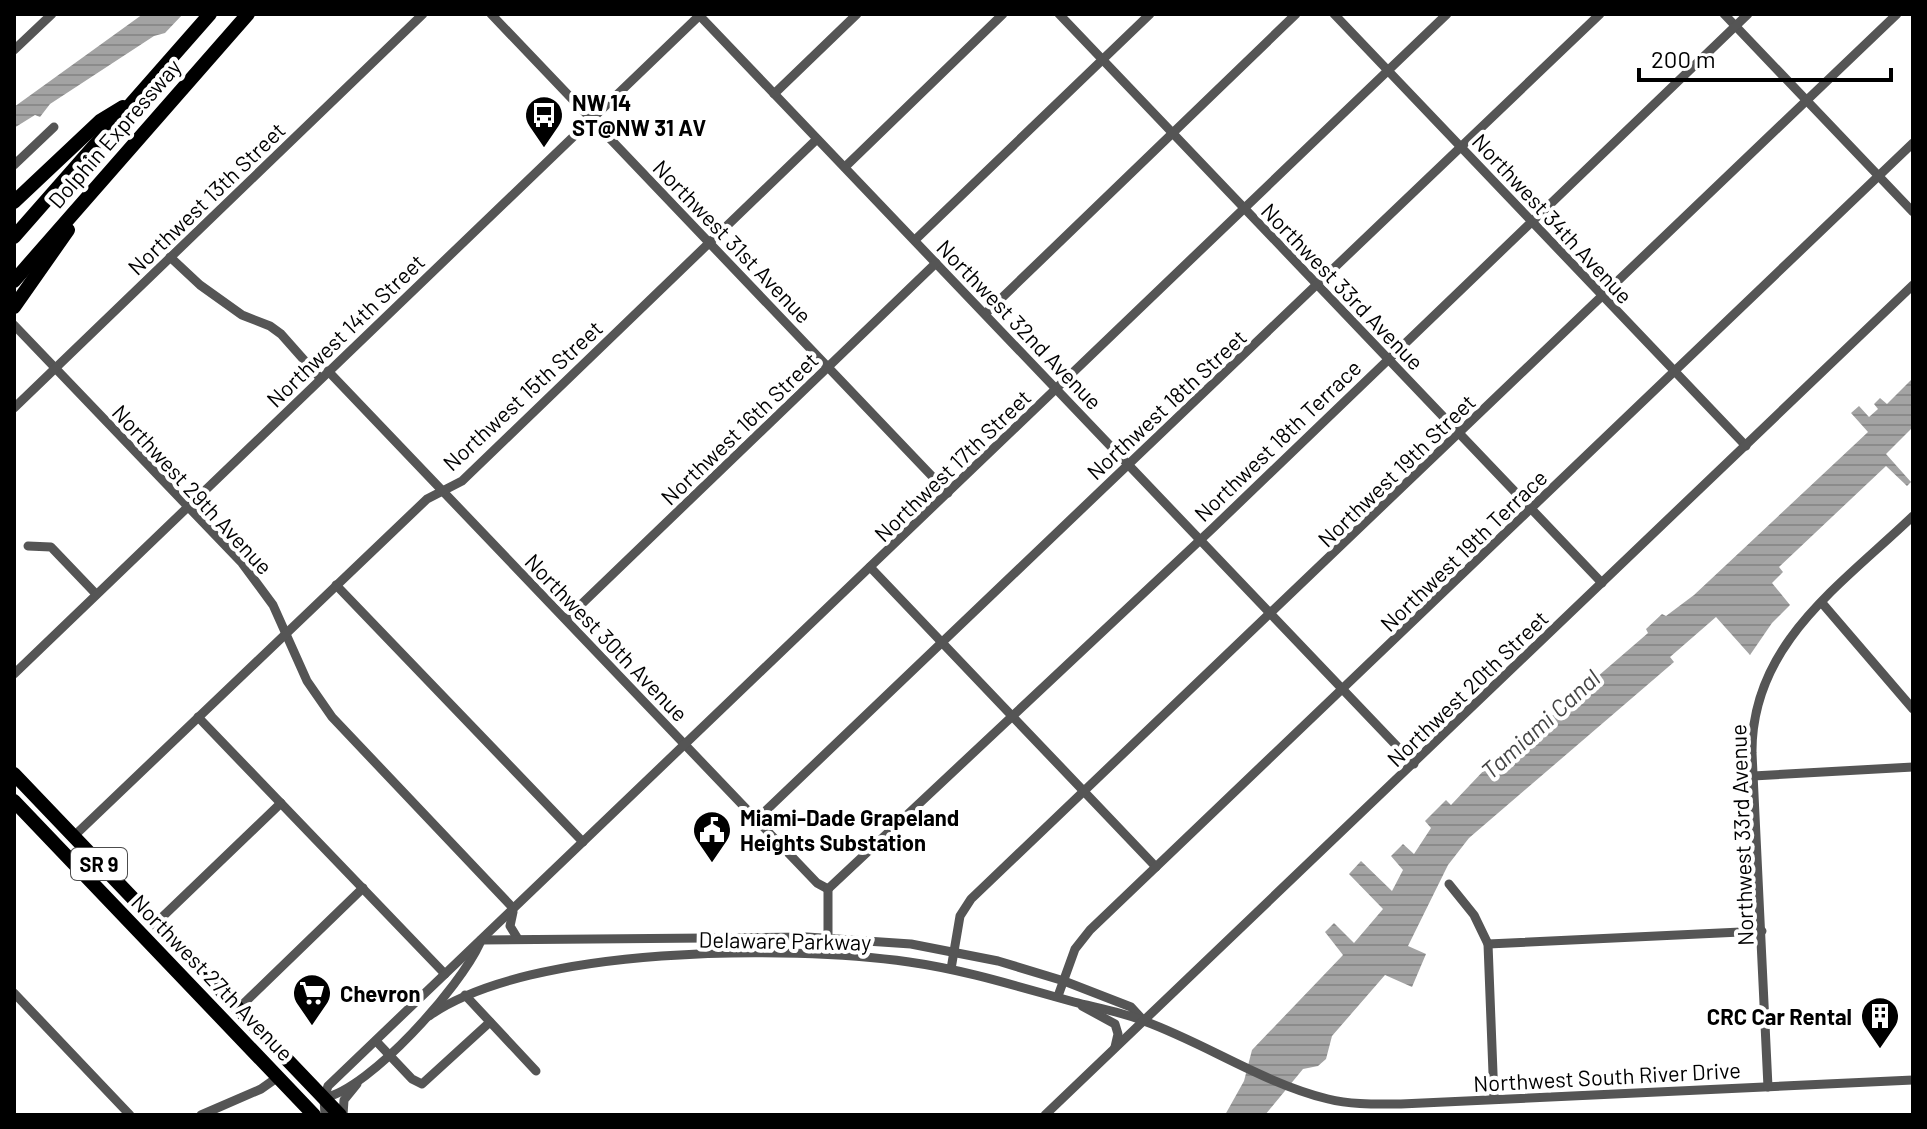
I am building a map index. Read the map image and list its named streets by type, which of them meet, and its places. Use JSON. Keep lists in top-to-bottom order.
{
  "streets": {
    "highway": ["Dolphin Expressway", "SR 9", "Northwest 27th Avenue"],
    "street": [
      "Northwest 13th Street",
      "Northwest 34th Avenue",
      "Northwest 31st Avenue",
      "Northwest 33rd Avenue",
      "Northwest 32nd Avenue",
      "Northwest 14th Street",
      "Northwest 15th Street",
      "Northwest 18th Street",
      "Northwest 16th Street",
      "Northwest 18th Terrace",
      "Northwest 17th Street",
      "Northwest 19th Street",
      "Northwest 29th Avenue",
      "Northwest 19th Terrace",
      "Northwest 30th Avenue",
      "Northwest 20th Street",
      "Delaware Parkway",
      "Northwest South River Drive"
    ]
  },
  "crossings": [
    ["Northwest 13th Street", "Northwest 29th Avenue"],
    ["Northwest 13th Street", "Northwest 30th Avenue"],
    ["Northwest 34th Avenue", "Northwest 18th Street"],
    ["Northwest 34th Avenue", "Northwest 18th Terrace"],
    ["Northwest 34th Avenue", "Northwest 17th Street"],
    ["Northwest 34th Avenue", "Northwest 19th Street"],
    ["Northwest 34th Avenue", "Northwest 19th Terrace"],
    ["Northwest 34th Avenue", "Northwest 20th Street"],
    ["Northwest 31st Avenue", "Northwest 14th Street"],
    ["Northwest 31st Avenue", "Northwest 15th Street"],
    ["Northwest 31st Avenue", "Northwest 16th Street"],
    ["Northwest 31st Avenue", "Northwest 17th Street"],
    ["Northwest 33rd Avenue", "Northwest 18th Street"],
    ["Northwest 33rd Avenue", "Northwest 18th Terrace"],
    ["Northwest 33rd Avenue", "Northwest 17th Street"],
    ["Northwest 33rd Avenue", "Northwest 19th Street"],
    ["Northwest 33rd Avenue", "Northwest 19th Terrace"],
    ["Northwest 33rd Avenue", "Northwest 20th Street"],
    ["Northwest 33rd Avenue", "Northwest South River Drive"],
    ["Northwest 32nd Avenue", "Northwest 14th Street"],
    ["Northwest 32nd Avenue", "Northwest 15th Street"],
    ["Northwest 32nd Avenue", "Northwest 18th Street"],
    ["Northwest 32nd Avenue", "Northwest 16th Street"],
    ["Northwest 32nd Avenue", "Northwest 18th Terrace"],
    ["Northwest 32nd Avenue", "Northwest 17th Street"],
    ["Northwest 32nd Avenue", "Northwest 19th Street"],
    ["Northwest 32nd Avenue", "Northwest 19th Terrace"],
    ["Northwest 32nd Avenue", "Northwest 20th Street"],
    ["Northwest 14th Street", "Northwest 29th Avenue"],
    ["Northwest 14th Street", "Northwest 30th Avenue"],
    ["Northwest 15th Street", "Northwest 29th Avenue"],
    ["Northwest 15th Street", "Northwest 30th Avenue"],
    ["Northwest 15th Street", "Northwest 27th Avenue"],
    ["Northwest 18th Street", "Northwest 30th Avenue"],
    ["Northwest 16th Street", "Northwest 30th Avenue"],
    ["Northwest 18th Terrace", "Northwest 30th Avenue"],
    ["Northwest 17th Street", "Northwest 29th Avenue"],
    ["Northwest 17th Street", "Northwest 30th Avenue"],
    ["Northwest 17th Street", "Delaware Parkway"],
    ["Northwest 17th Street", "Northwest 27th Avenue"],
    ["Northwest 19th Street", "Delaware Parkway"],
    ["Northwest 19th Terrace", "Delaware Parkway"],
    ["Northwest 20th Street", "Delaware Parkway"],
    ["Delaware Parkway", "Northwest South River Drive"]
  ],
  "water": ["Tamiami Canal"],
  "places": {
    "bus stop": ["NW 14 ST@NW 31 AV"],
    "public building": ["Miami-Dade Grapeland Heights Substation"],
    "supermarket": ["Chevron"],
    "building": ["CRC Car Rental"]
  },
  "scale_bar": "200 m"
}
